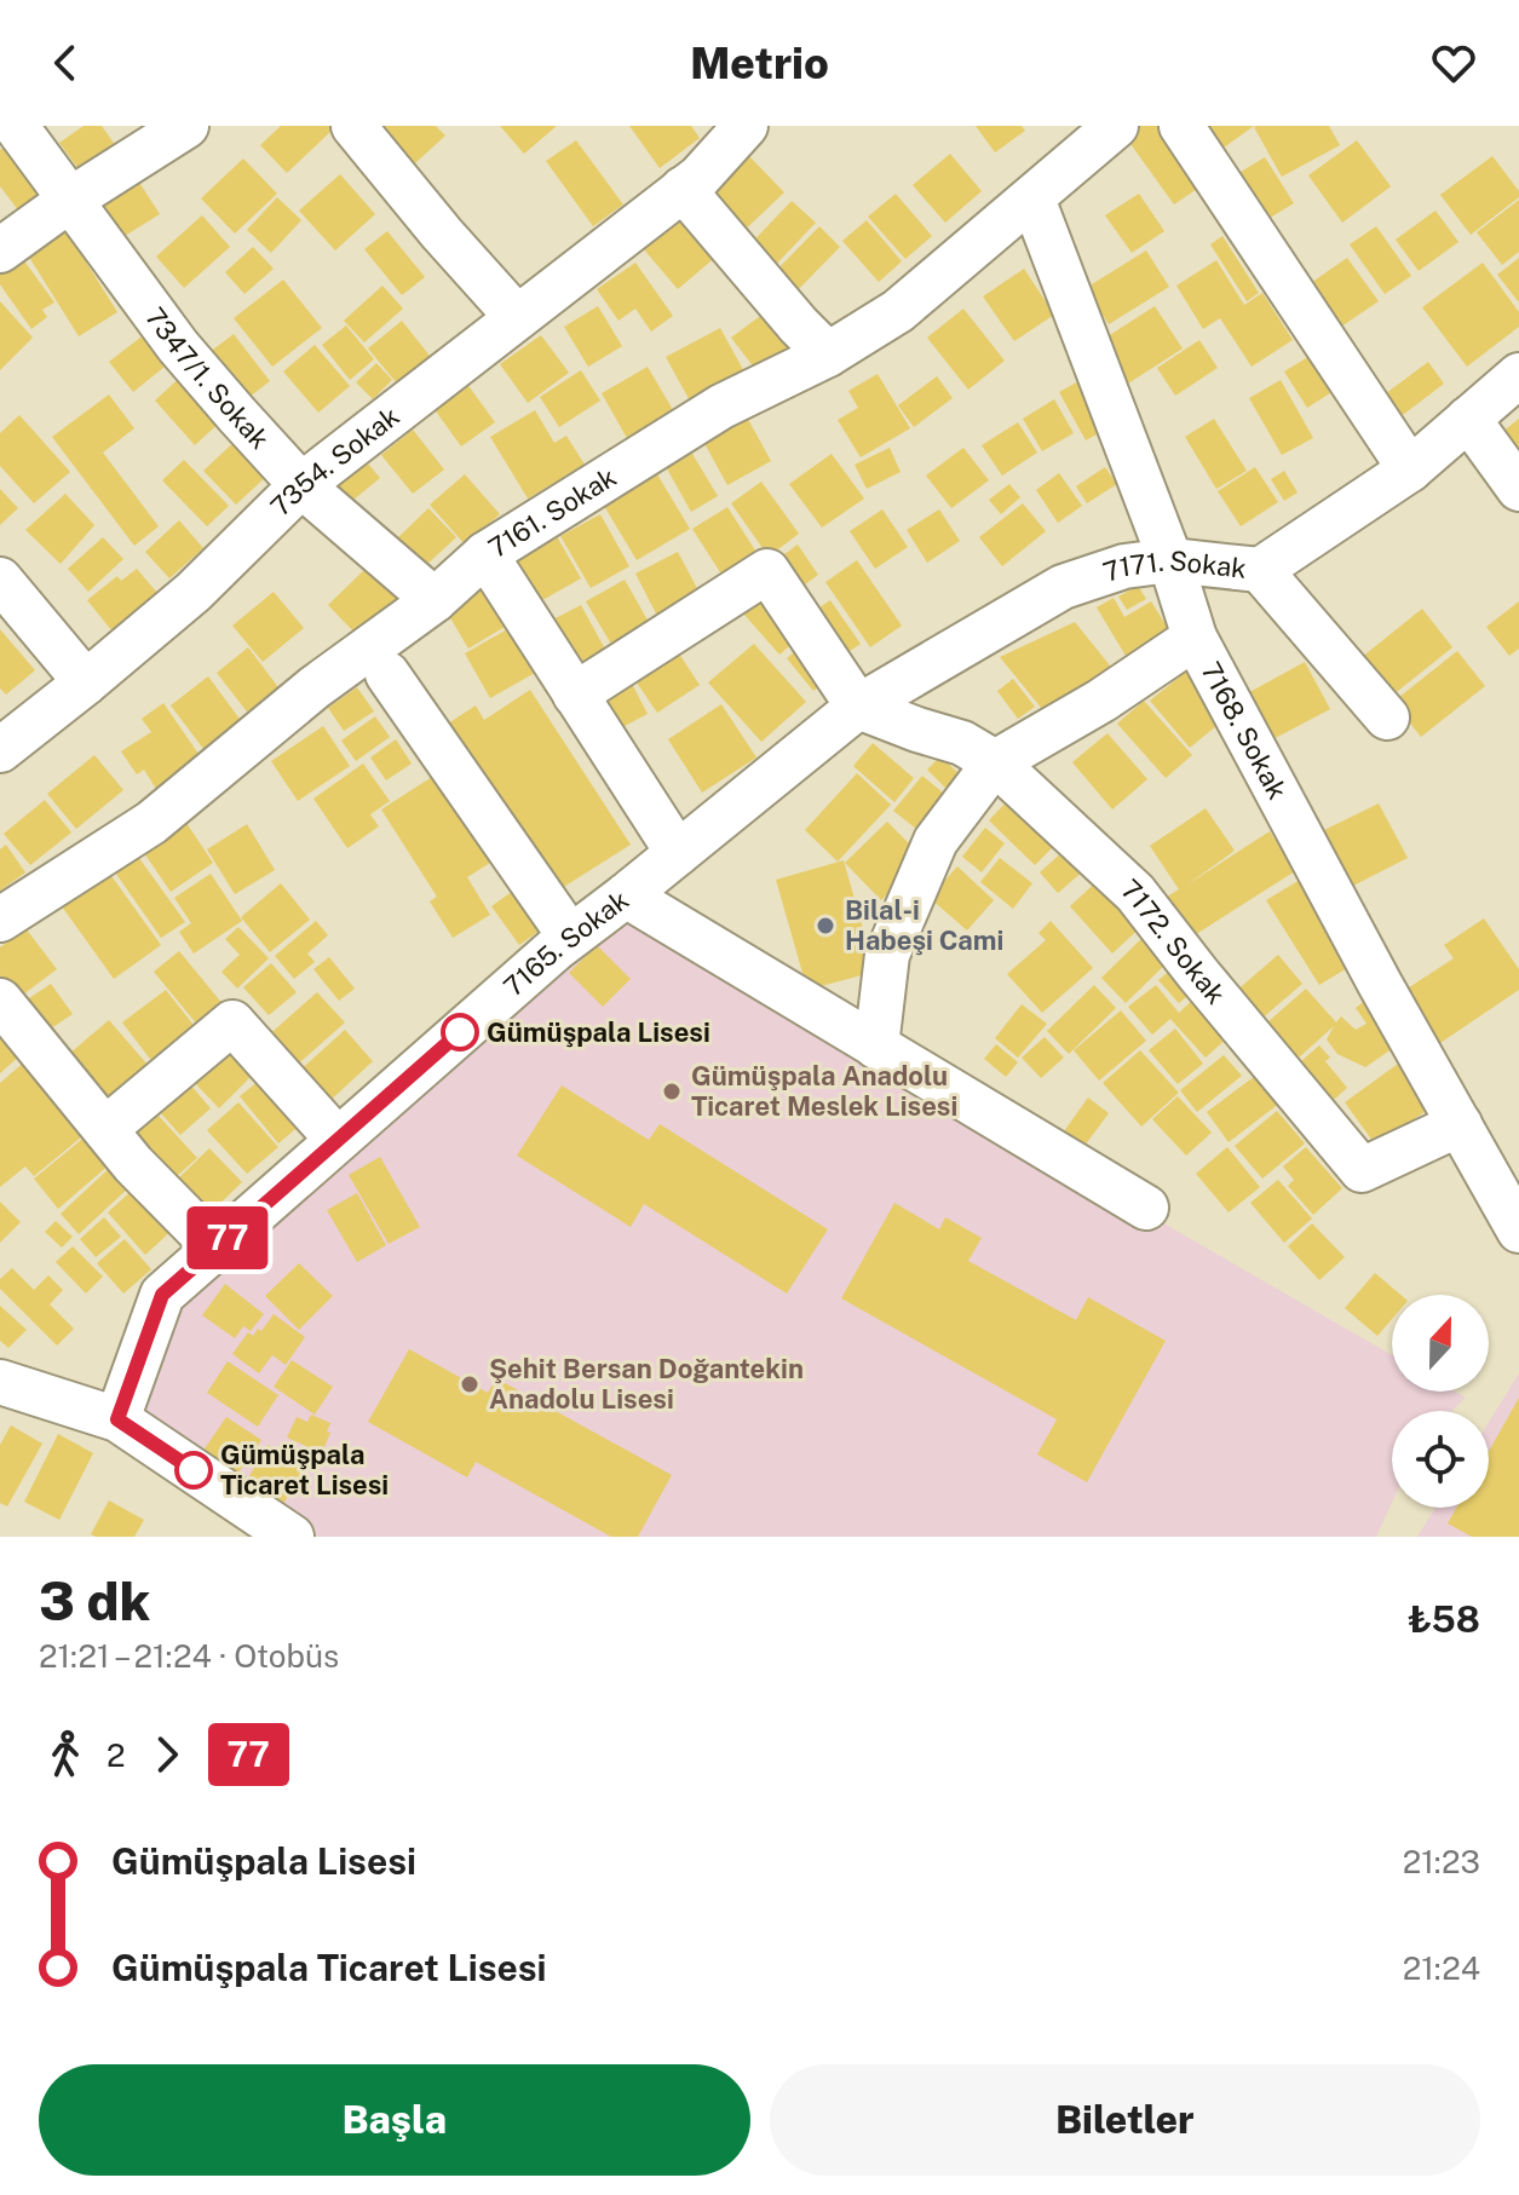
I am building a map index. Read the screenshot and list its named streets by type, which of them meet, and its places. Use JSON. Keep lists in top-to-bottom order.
{
  "streets": {
    "street": [
      "7347/1. Sokak",
      "7354. Sokak",
      "7161. Sokak",
      "7171. Sokak",
      "7168. Sokak",
      "7172. Sokak",
      "7165. Sokak"
    ]
  },
  "crossings": [
    ["7347/1. Sokak", "7354. Sokak"],
    ["7347/1. Sokak", "7161. Sokak"],
    ["7161. Sokak", "7168. Sokak"],
    ["7171. Sokak", "7168. Sokak"],
    ["7171. Sokak", "7172. Sokak"],
    ["7171. Sokak", "7165. Sokak"],
    ["7168. Sokak", "7172. Sokak"],
    ["7172. Sokak", "7165. Sokak"]
  ],
  "places": [
    "Bilal-i Habeşi Cami",
    "Gümüşpala Lisesi",
    "Gümüşpala Anadolu Ticaret Meslek Lisesi",
    "Şehit Bersan Doğantekin Anadolu Lisesi",
    "Gümüşpala Ticaret Lisesi"
  ],
  "lines": ["bus line 77"],
  "north": "top",
  "page": {
    "header": "Metrio",
    "on_map": "77",
    "heading": ["3 dk", "21:21 – 21:24 · Otobüs", "₺58"],
    "legs": ["2", "77"],
    "list": [
      {
        "name": "Gümüşpala Lisesi",
        "value": "21:23"
      },
      {
        "name": "Gümüşpala Ticaret Lisesi",
        "value": "21:24"
      }
    ],
    "buttons": ["Başla", "Biletler"]
  }
}
